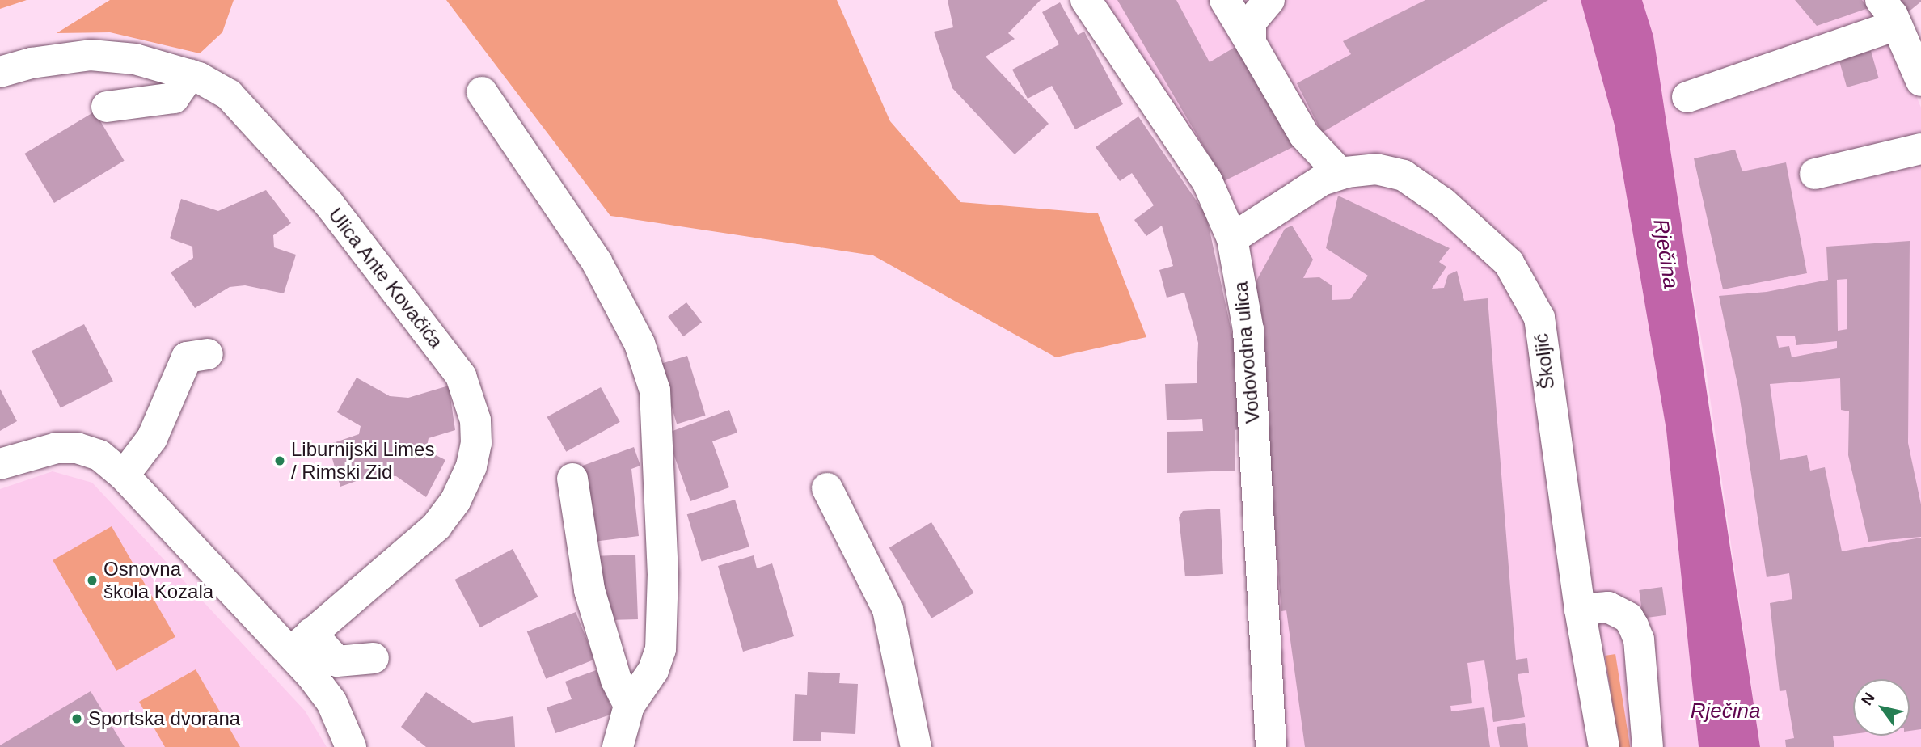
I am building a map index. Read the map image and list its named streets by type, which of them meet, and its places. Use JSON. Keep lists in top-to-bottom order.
{
  "streets": {
    "street": ["Ulica Ante Kovačića", "Vodovodna ulica", "Školjić"]
  },
  "crossings": [
    ["Vodovodna ulica", "Školjić"]
  ],
  "water": ["Rječina"],
  "places": ["Liburnijski Limes / Rimski Zid", "Osnovna škola Kozala", "Sportska dvorana"],
  "north": "top left"
}
